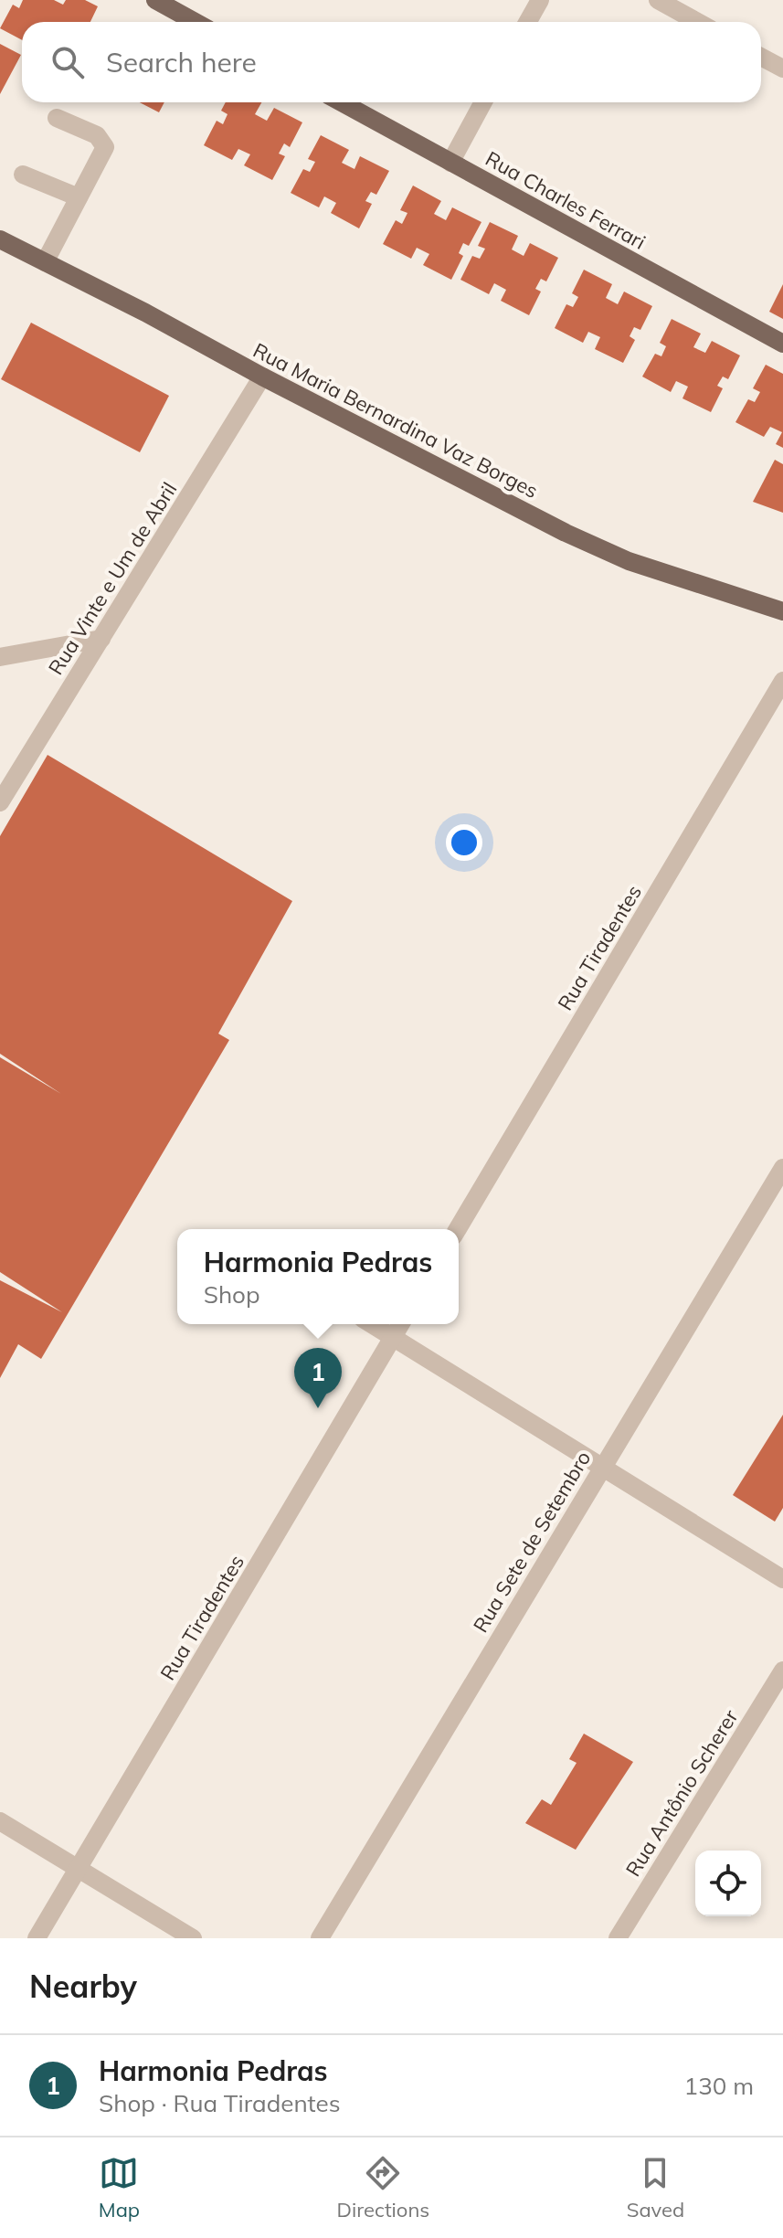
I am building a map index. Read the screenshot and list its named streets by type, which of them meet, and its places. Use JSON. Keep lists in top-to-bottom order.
{
  "streets": {
    "main road": ["Rua Charles Ferrari", "Rua Maria Bernardina Vaz Borges"],
    "street": [
      "Rua Vinte e Um de Abril",
      "Rua Tiradentes",
      "Rua Sete de Setembro",
      "Rua Antônio Scherer"
    ]
  },
  "crossings": [
    ["Rua Maria Bernardina Vaz Borges", "Rua Vinte e Um de Abril"]
  ],
  "page": {
    "search": "Search here",
    "popup": ["Harmonia Pedras", "Shop"],
    "pins": "1",
    "heading": "Nearby",
    "list": [
      {
        "mark": "1",
        "name": "Harmonia Pedras",
        "note": "Shop · Rua Tiradentes",
        "value": "130 m"
      }
    ],
    "nav": ["Map", "Directions", "Saved"]
  }
}
